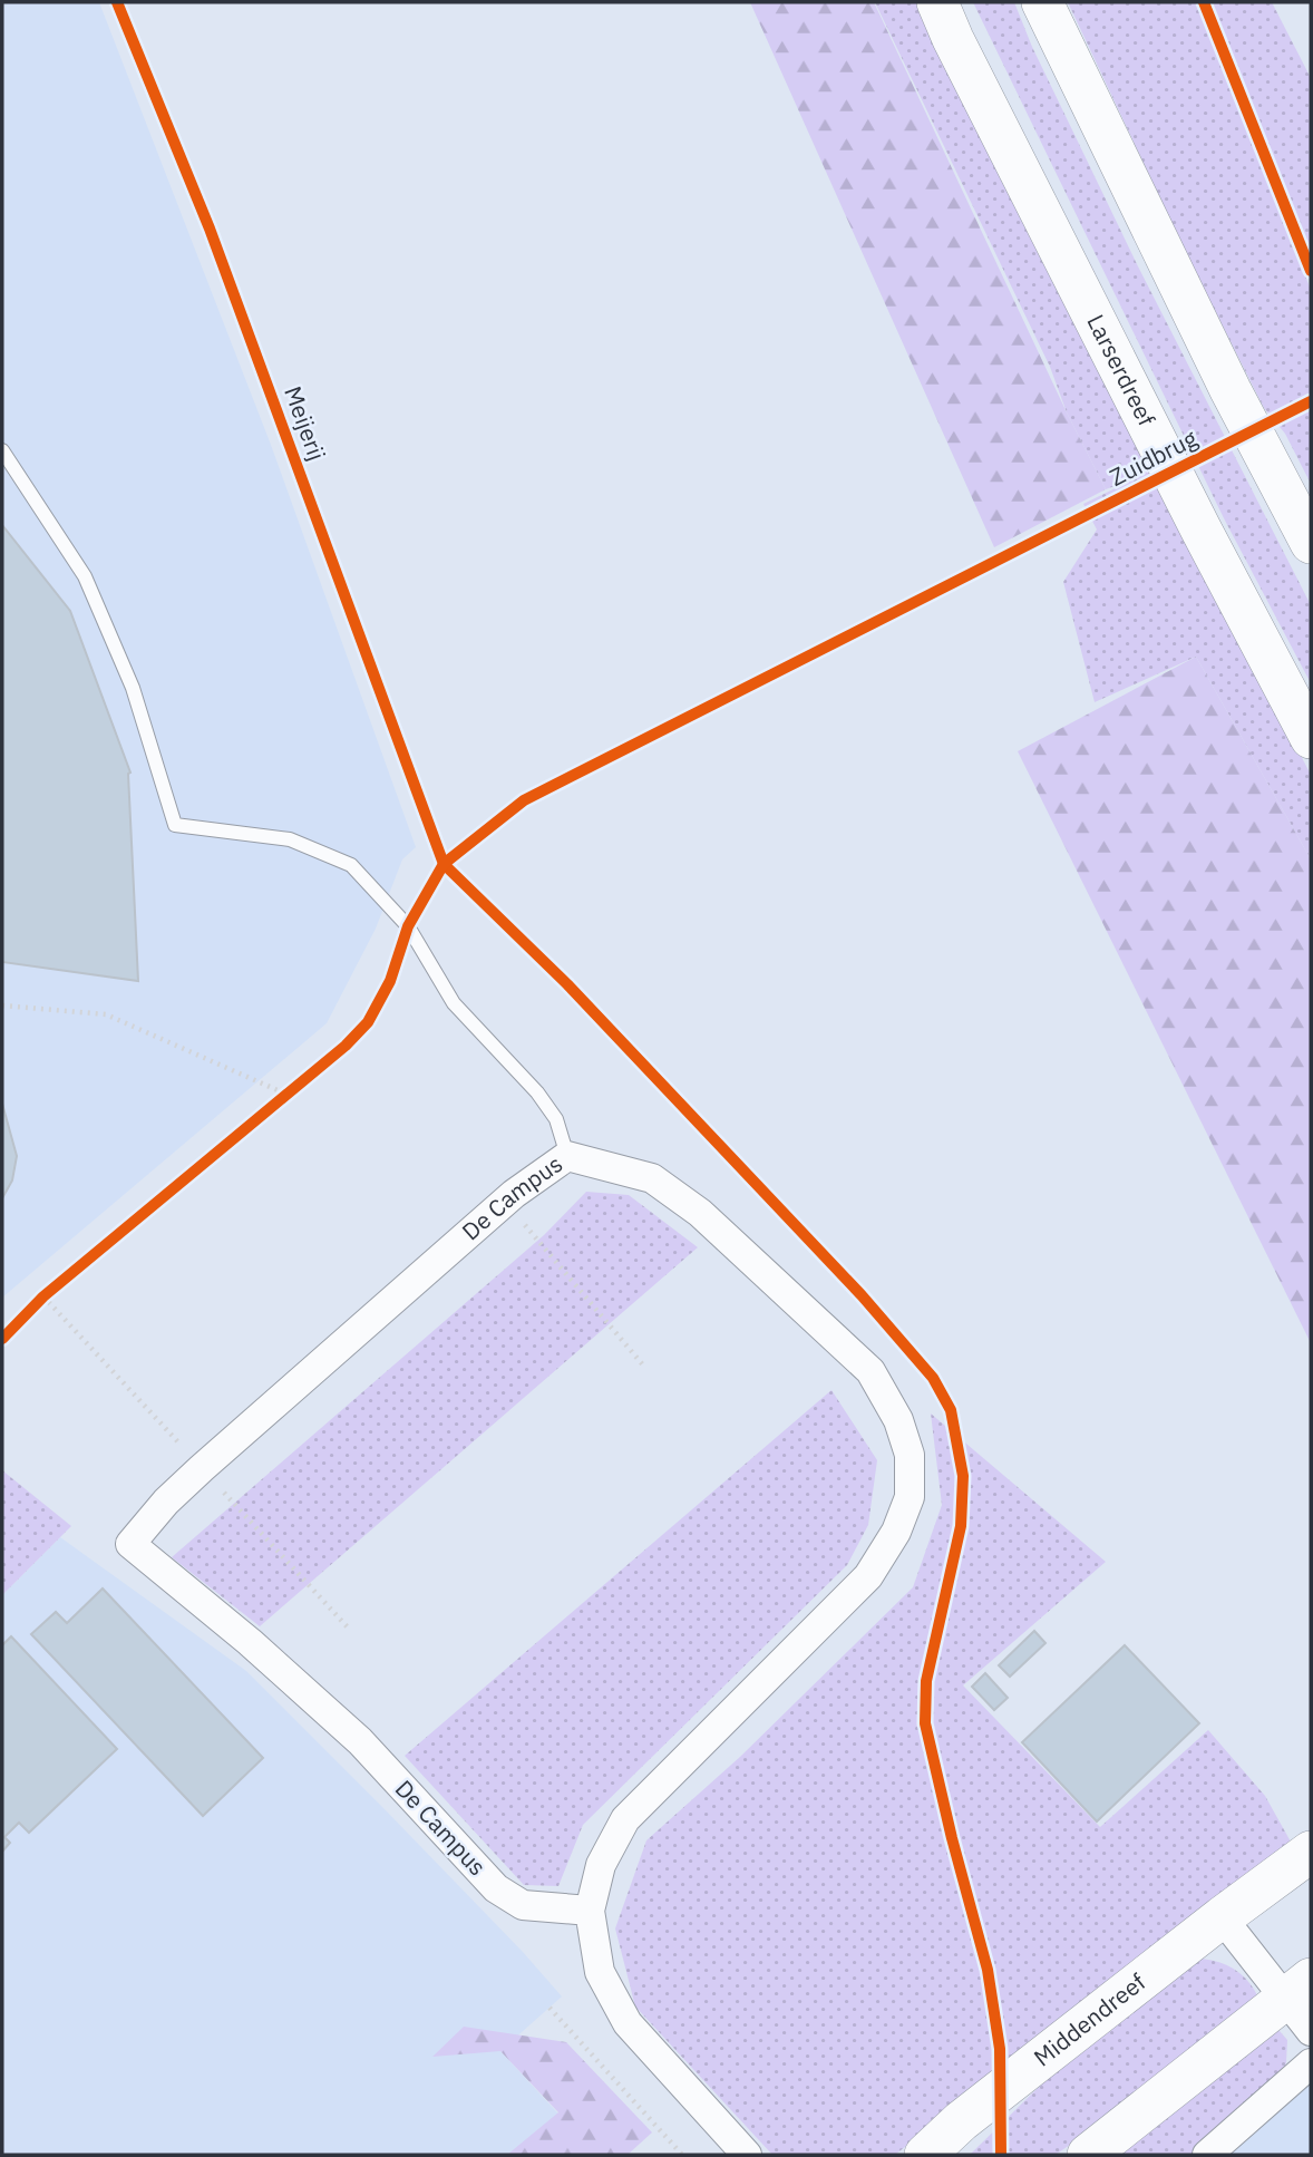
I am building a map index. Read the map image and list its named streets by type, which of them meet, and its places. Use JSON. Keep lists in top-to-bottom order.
{
  "streets": {
    "main road": ["Larserdreef", "Middendreef"],
    "street": ["De Campus"],
    "cycle path": ["Meijerij", "Zuidbrug"]
  }
}
